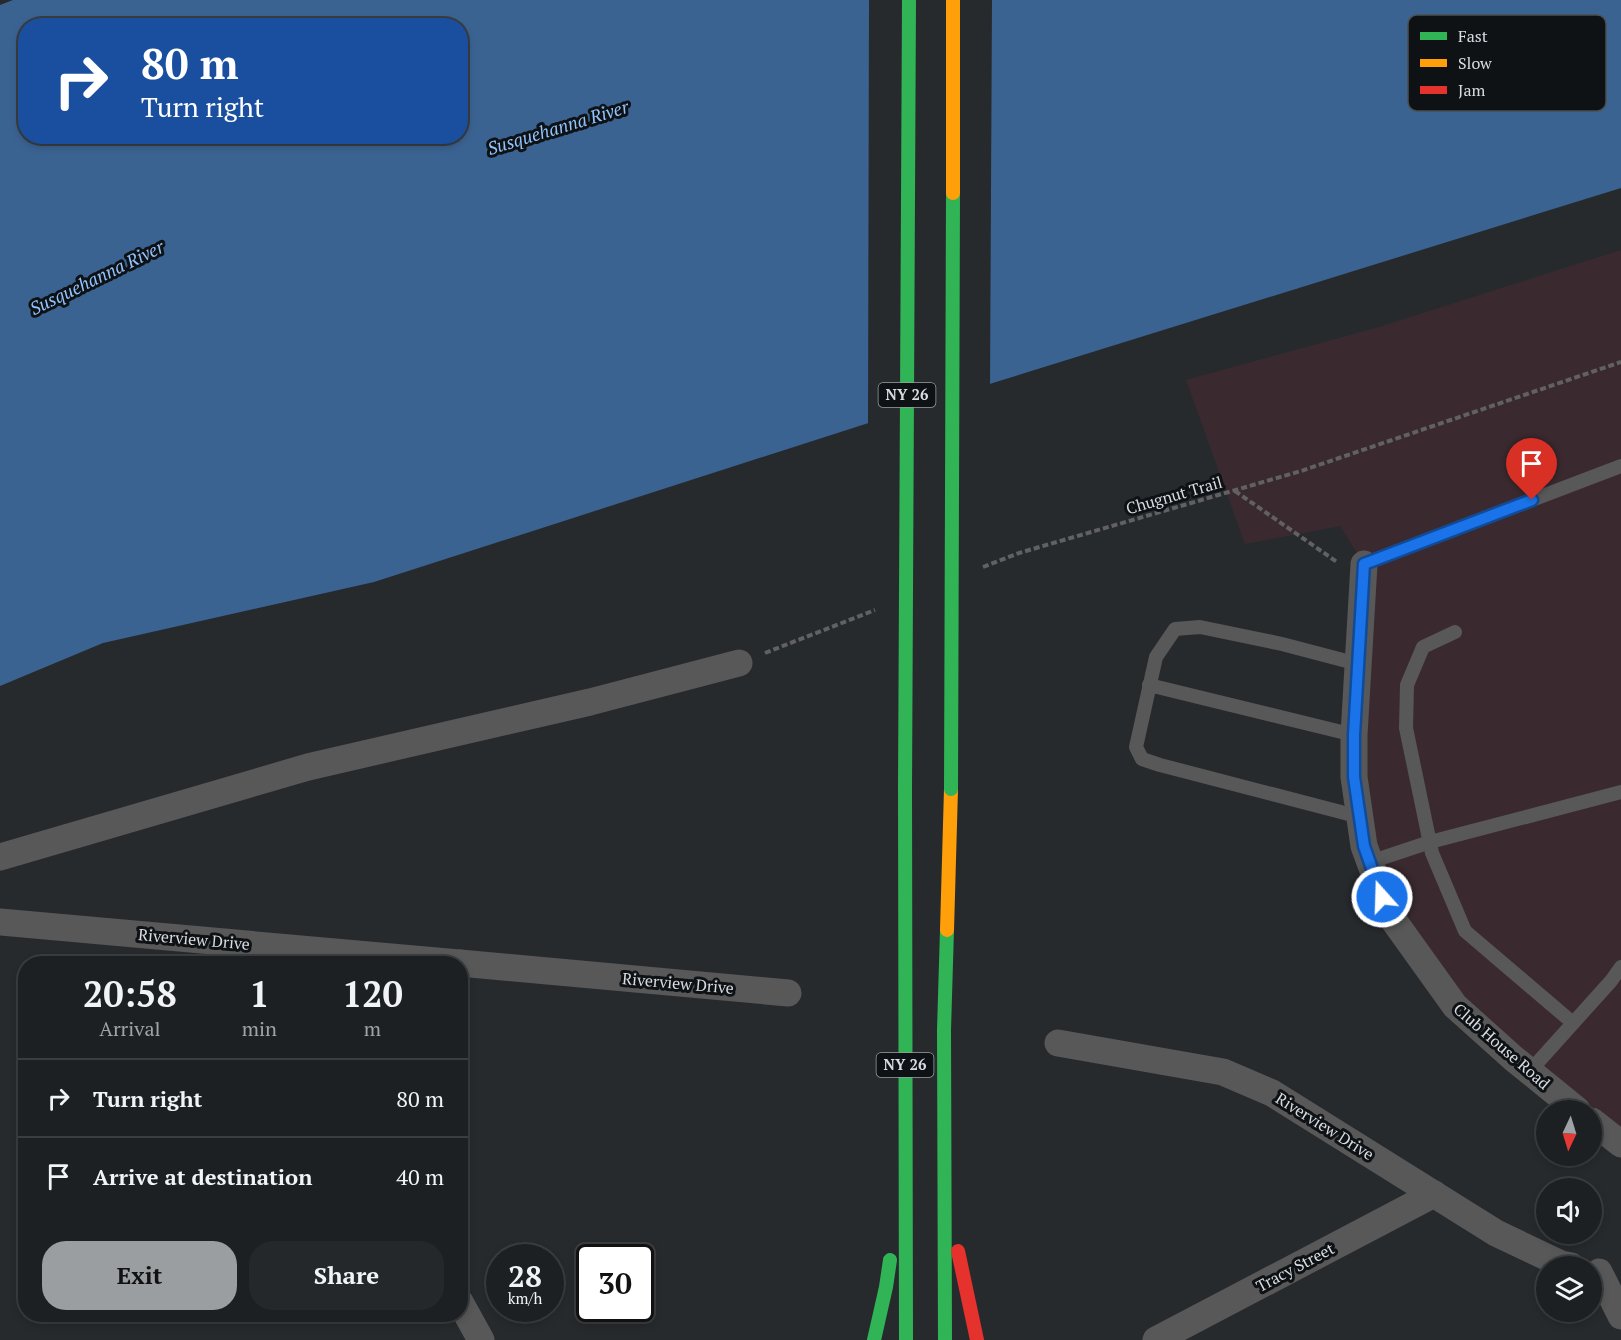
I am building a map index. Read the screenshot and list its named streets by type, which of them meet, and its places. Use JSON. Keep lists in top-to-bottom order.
{
  "streets": {
    "main road": ["NY 26"],
    "street": ["Riverview Drive", "Club House Road", "Tracy Street"],
    "path": ["Chugnut Trail"]
  },
  "crossings": [
    ["Riverview Drive", "Tracy Street"]
  ],
  "water": ["Susquehanna River"],
  "legend": ["Fast", "Slow", "Jam"],
  "north": "bottom",
  "page": {
    "turn": ["80 m", "Turn right"],
    "eta": [
      "20:58",
      "Arrival",
      "1",
      "min",
      "120",
      "m"
    ],
    "list": [
      {
        "name": "Turn right",
        "value": "80 m"
      },
      {
        "name": "Arrive at destination",
        "value": "40 m"
      }
    ],
    "buttons": ["Exit", "Share"],
    "speed": "28 km/h",
    "limit": "30"
  }
}
